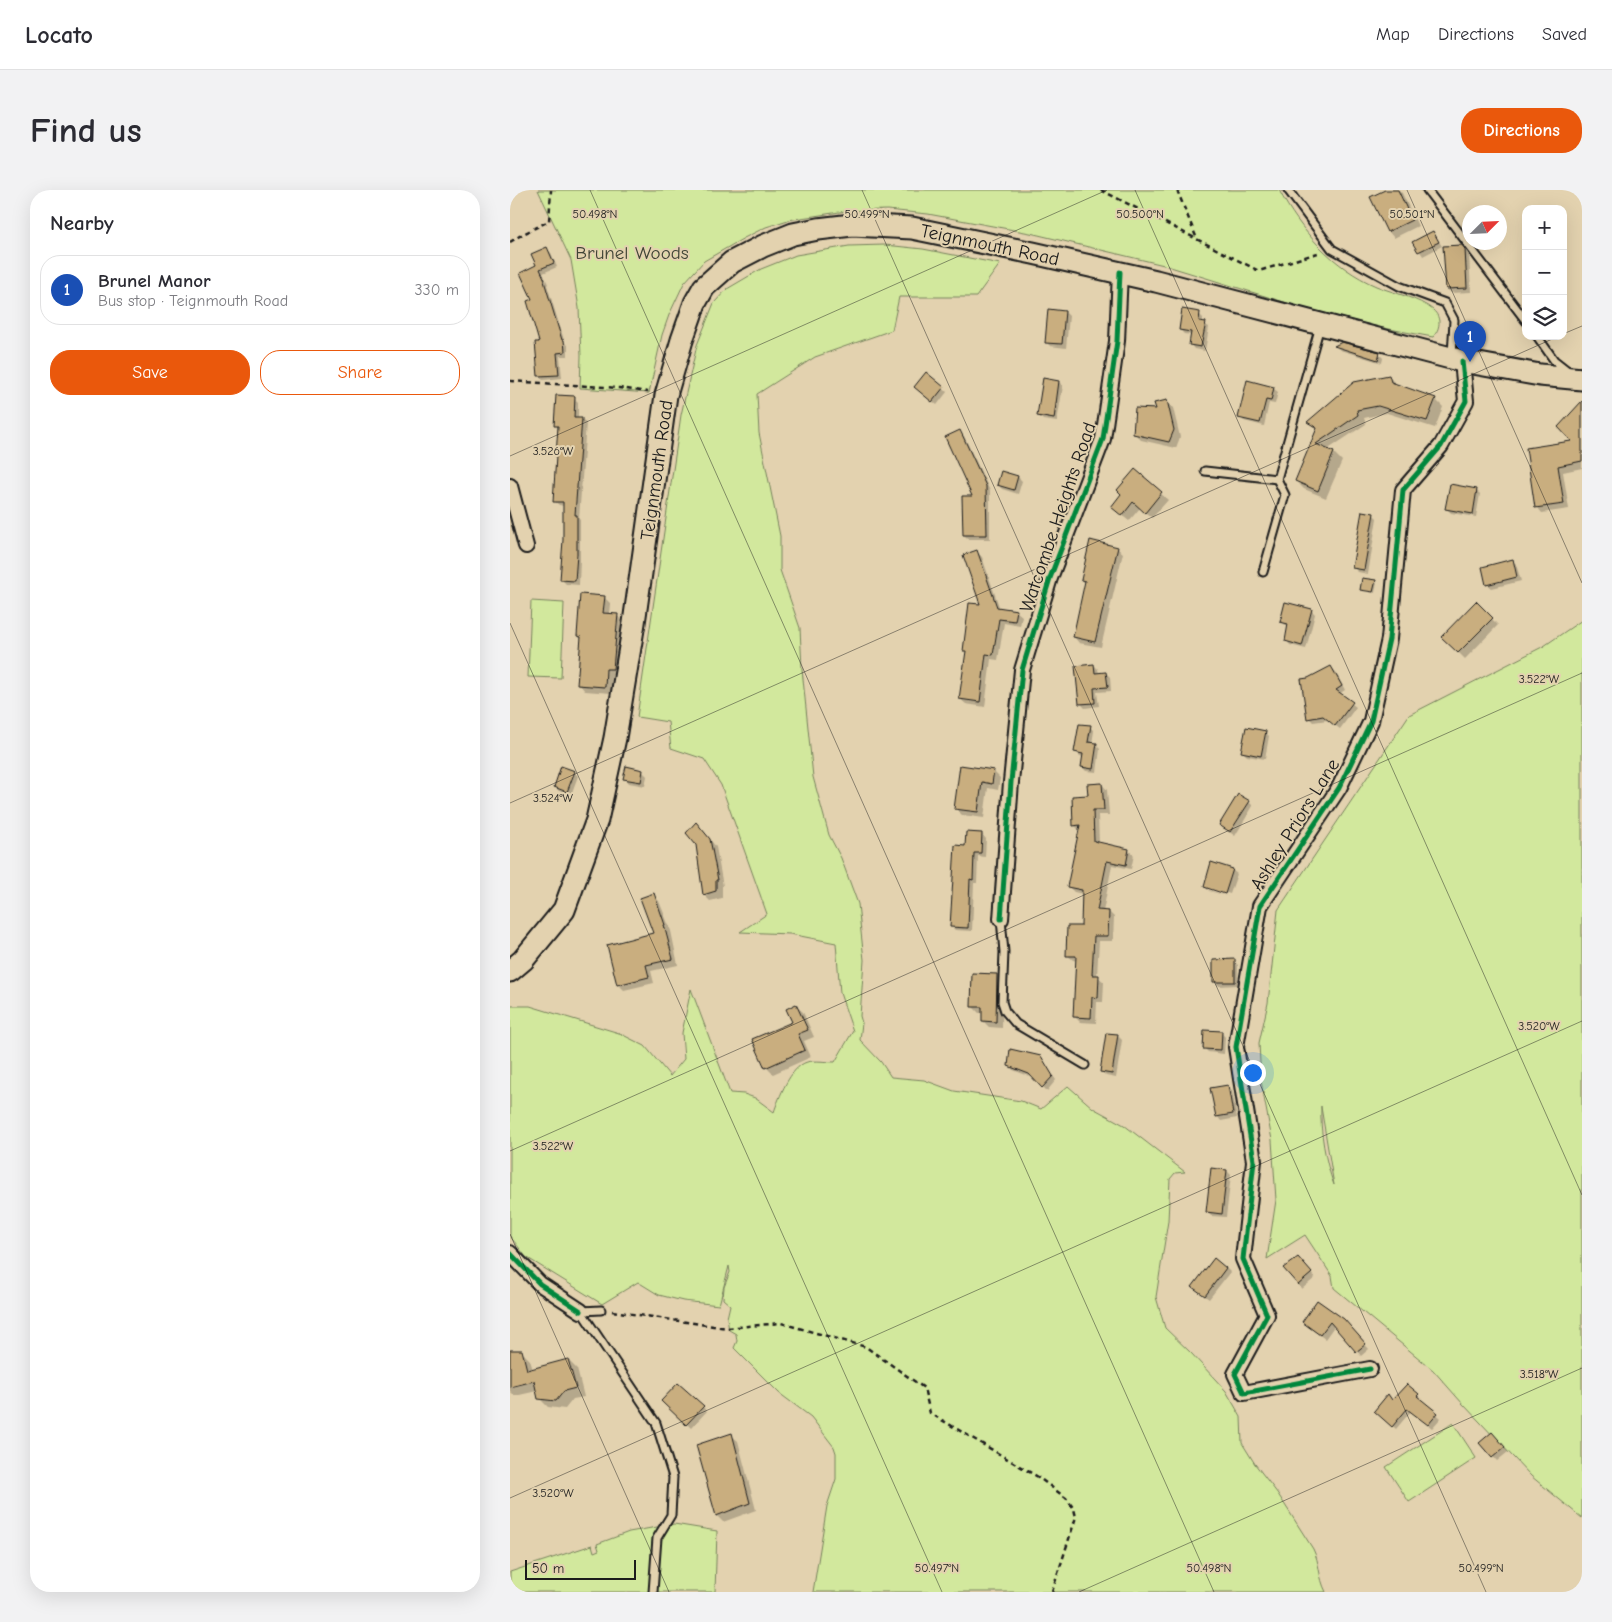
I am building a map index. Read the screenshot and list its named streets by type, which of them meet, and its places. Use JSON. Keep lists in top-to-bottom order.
{
  "streets": {
    "main road": ["Teignmouth Road"],
    "street": ["Watcombe Heights Road", "Ashley Priors Lane"]
  },
  "crossings": [
    ["Teignmouth Road", "Watcombe Heights Road"],
    ["Teignmouth Road", "Ashley Priors Lane"]
  ],
  "parks": ["Brunel Woods"],
  "scale_bar": "50 m",
  "north": "top right",
  "page": {
    "header": "Locato",
    "nav": ["Map", "Directions", "Saved"],
    "buttons": [
      "Directions",
      ["Save", "Share"]
    ],
    "title": "Find us",
    "heading": "Nearby",
    "map_buttons": ["+", "−"],
    "list": [
      {
        "mark": "1",
        "name": "Brunel Manor",
        "note": "Bus stop · Teignmouth Road",
        "value": "330 m"
      }
    ],
    "pins": "1",
    "scale": "50 m"
  },
  "coordinates": [
    "50.498°N",
    "50.499°N",
    "50.500°N",
    "50.501°N",
    "3.526°W",
    "3.522°W",
    "3.524°W",
    "3.520°W",
    "3.518°W",
    "50.497°N"
  ]
}
